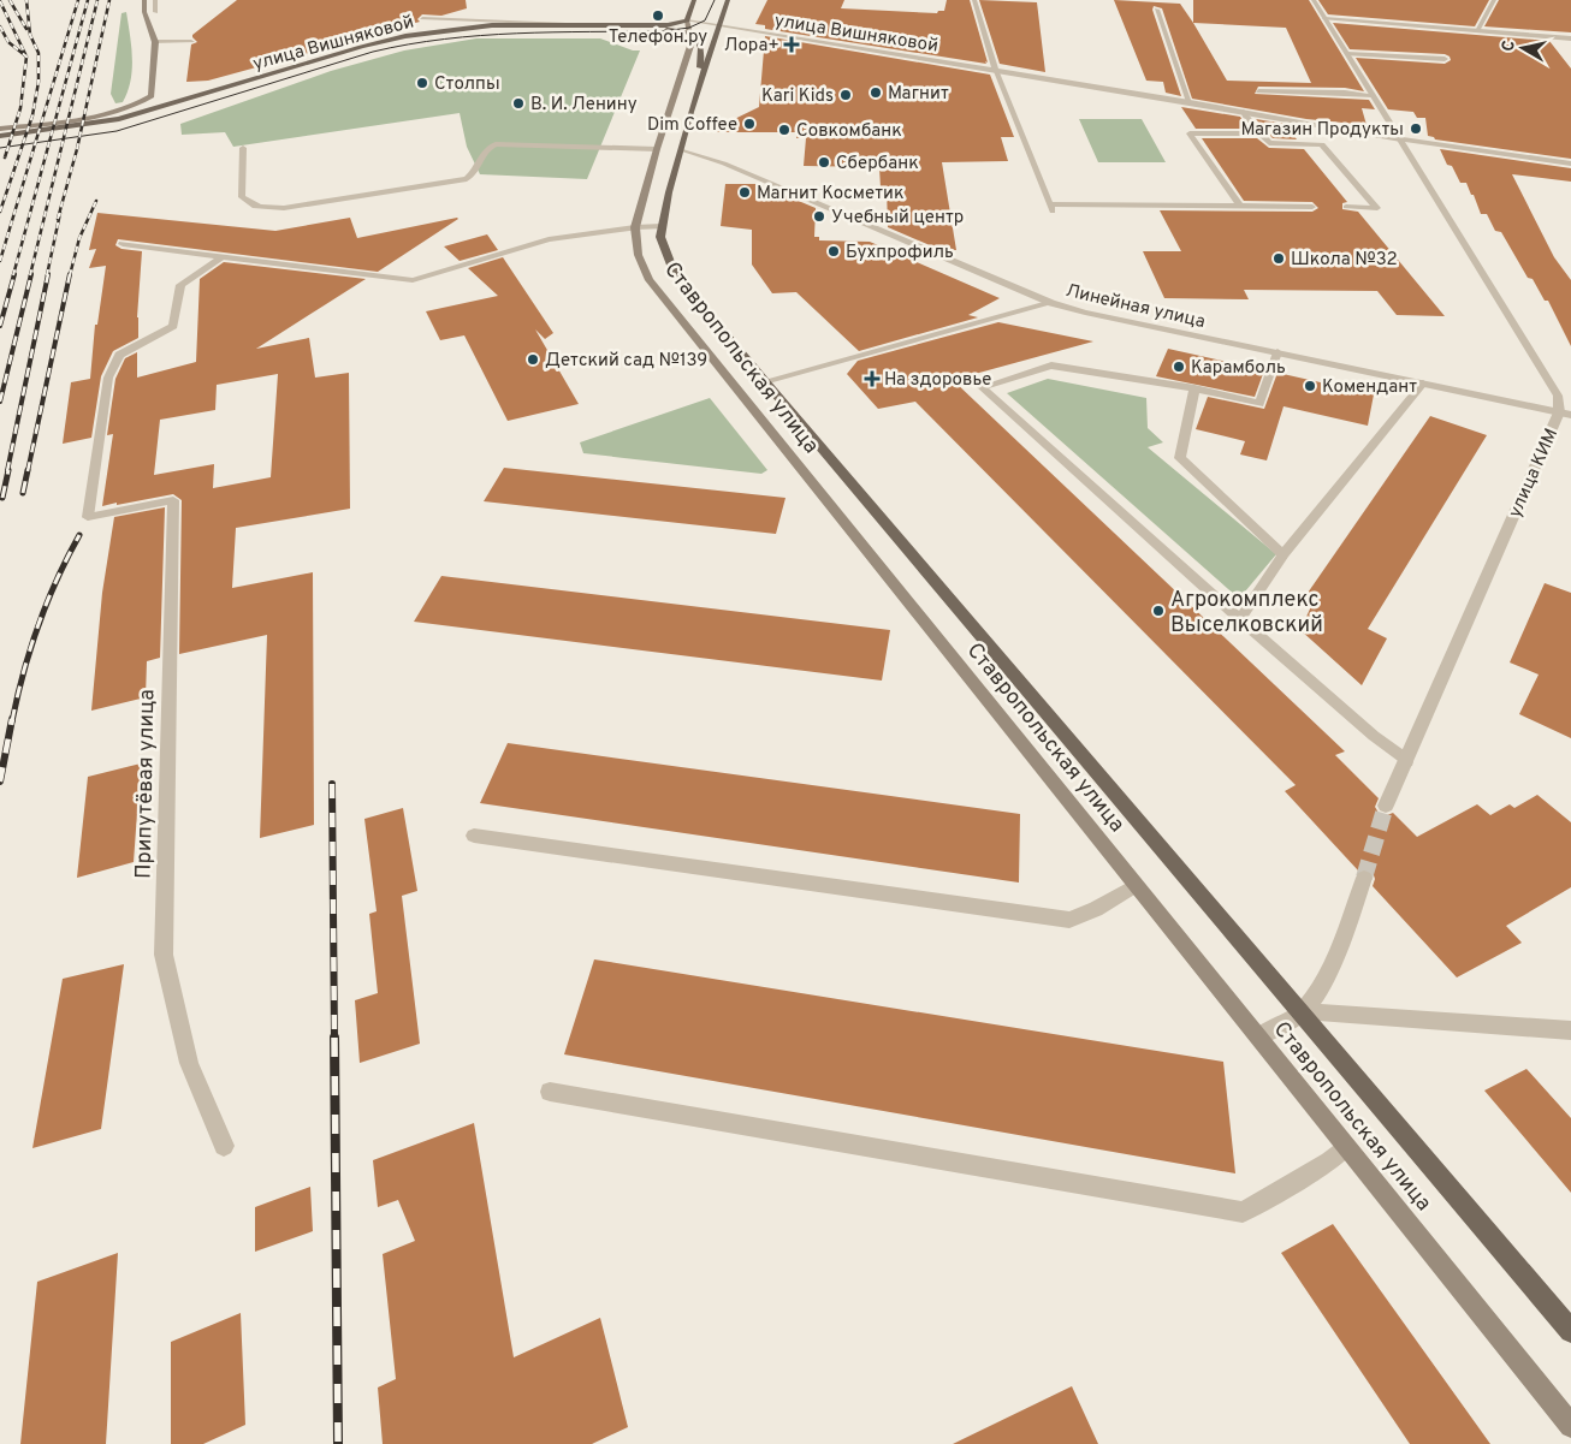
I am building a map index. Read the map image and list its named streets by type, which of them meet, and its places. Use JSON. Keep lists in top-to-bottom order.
{
  "streets": {
    "main road": ["улица Вишняковой", "Ставропольская улица"],
    "street": ["Линейная улица", "улица КИМ", "Припутёвая улица"]
  },
  "crossings": [
    ["улица Вишняковой", "Ставропольская улица"],
    ["улица Вишняковой", "улица КИМ"],
    ["Линейная улица", "Ставропольская улица"],
    ["Линейная улица", "улица КИМ"]
  ],
  "places": {
    "other": [
      "Телефон.ру",
      "Столпы",
      "Магнит",
      "Kari Kids",
      "В. И. Ленину",
      "Dim Coffee",
      "Магазин Продукты",
      "Совкомбанк",
      "Сбербанк",
      "Магнит Косметик",
      "Учебный центр",
      "Бухпрофиль",
      "Школа №32",
      "Детский сад №139",
      "Карамболь",
      "Комендант",
      "Агрокомплекс Выселковский"
    ],
    "health": ["Лора+", "На здоровье"]
  },
  "north": "left"
}
